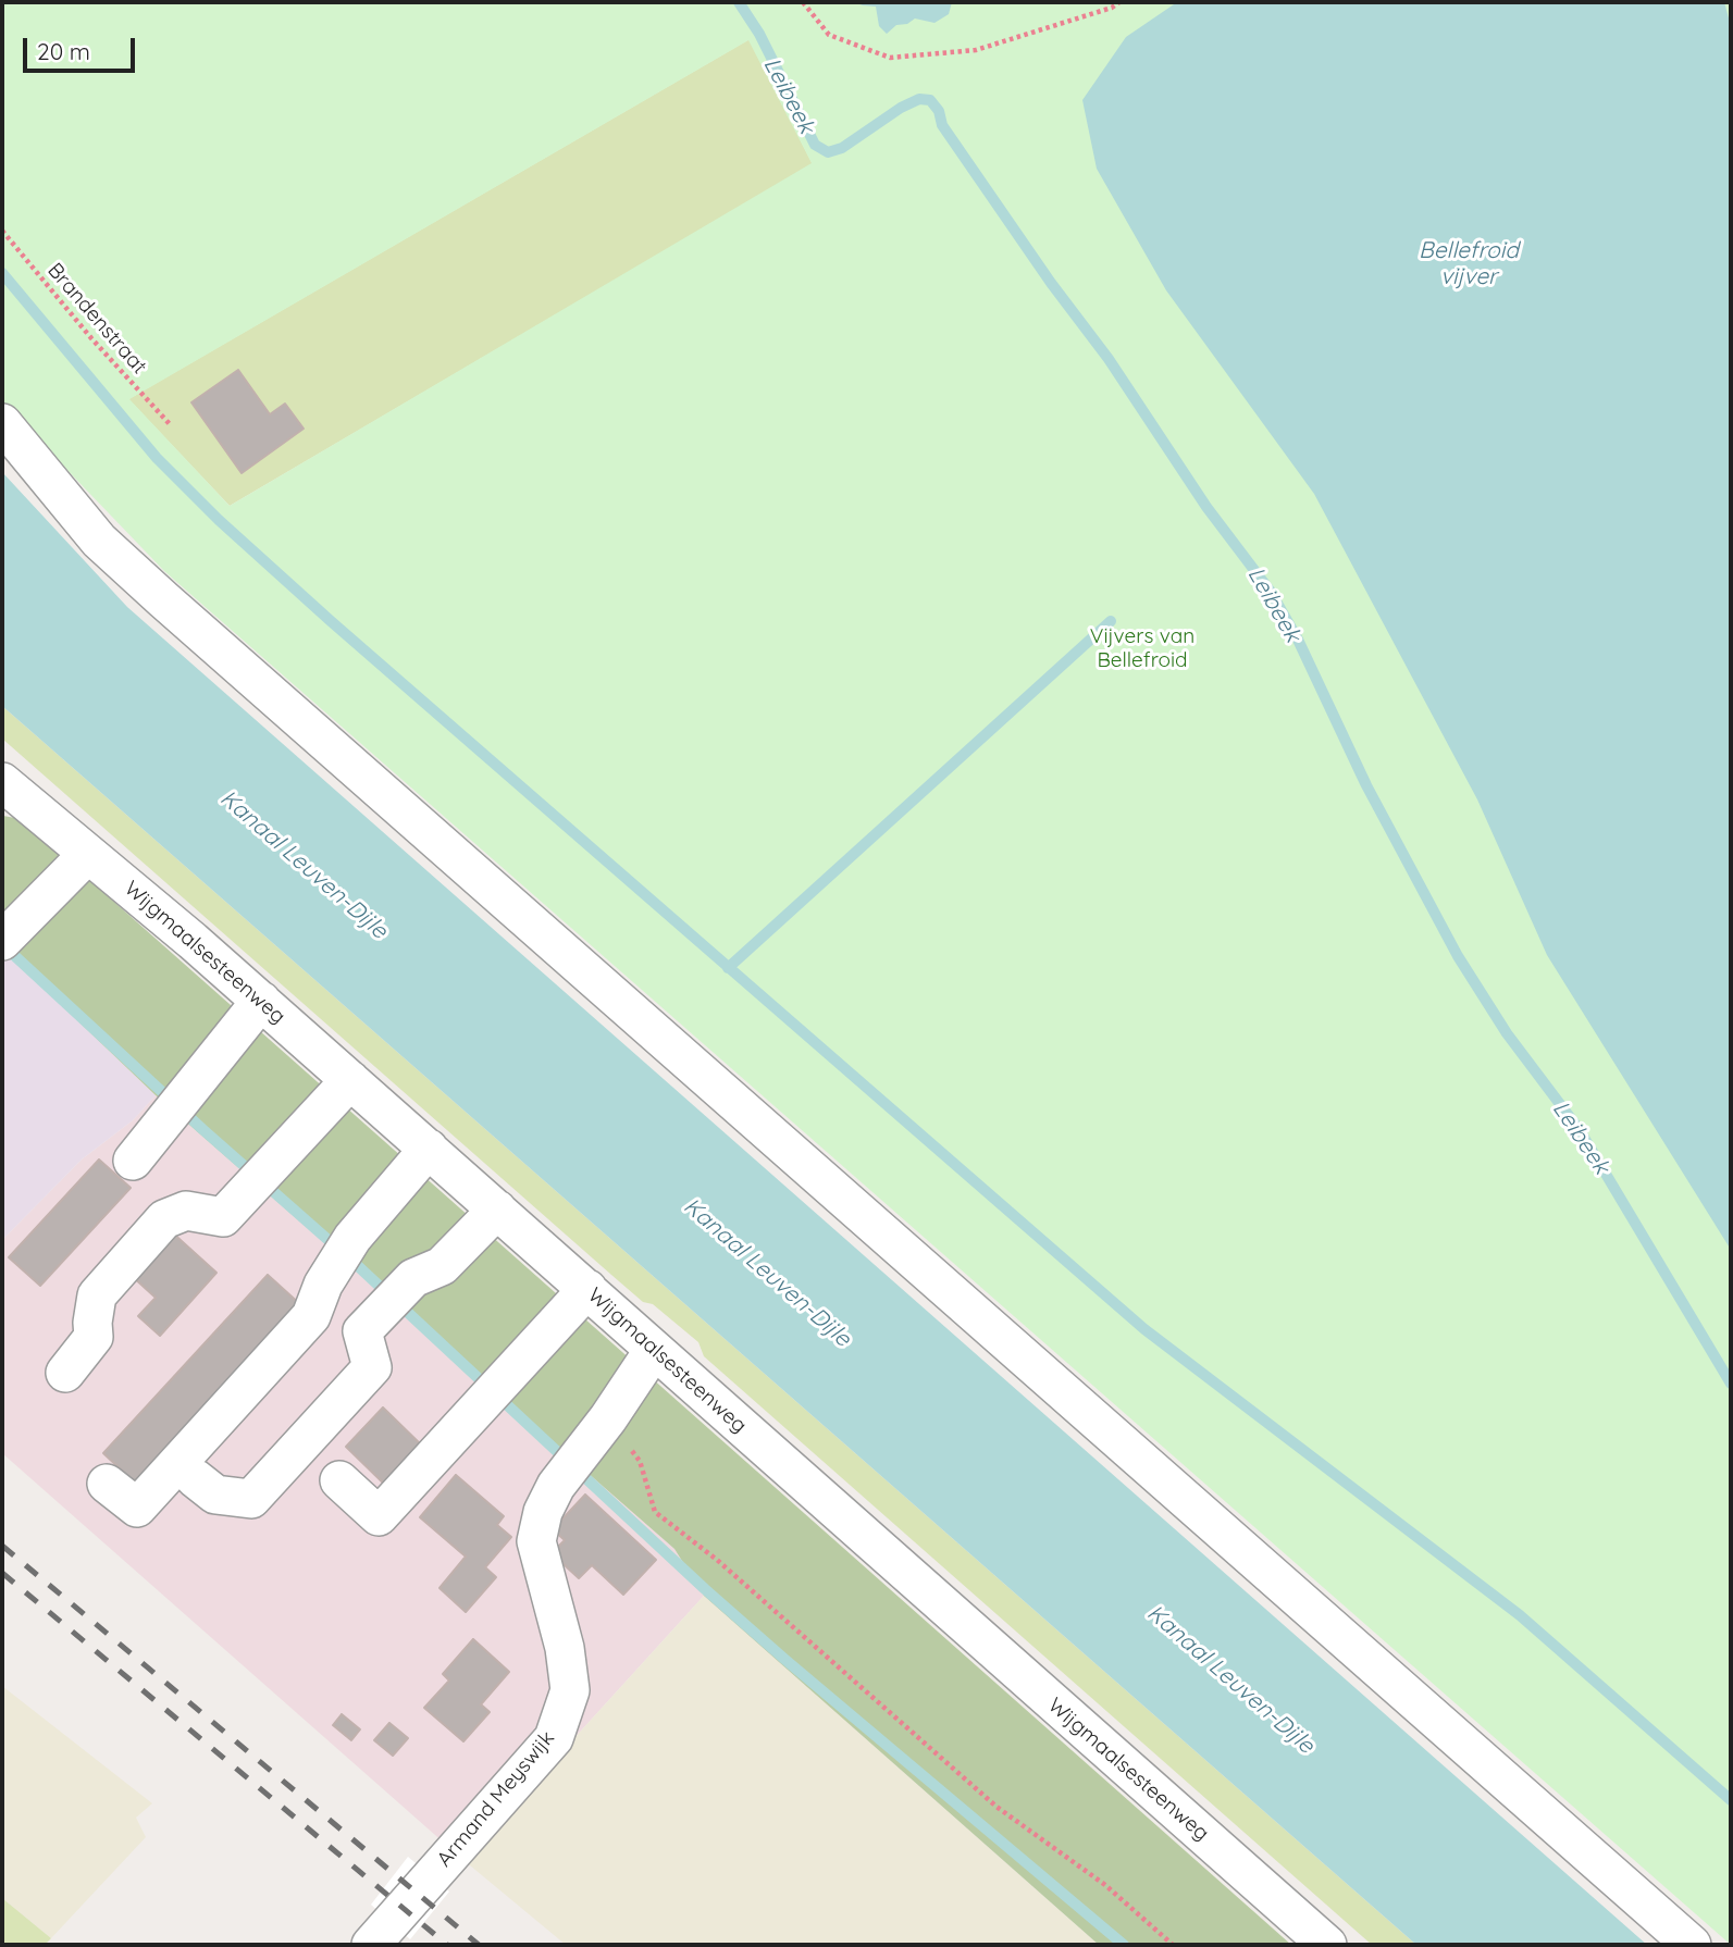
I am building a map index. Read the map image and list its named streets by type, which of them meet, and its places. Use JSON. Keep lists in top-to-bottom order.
{
  "streets": {
    "street": ["Wijgmaalsesteenweg", "Armand Meyswijk"],
    "path": ["Brandenstraat"]
  },
  "crossings": [
    ["Wijgmaalsesteenweg", "Armand Meyswijk"]
  ],
  "water": ["Leibeek", "Bellefroid vijver", "Kanaal Leuven-Dijle"],
  "parks": ["Vijvers van Bellefroid"],
  "scale_bar": "20 m"
}
